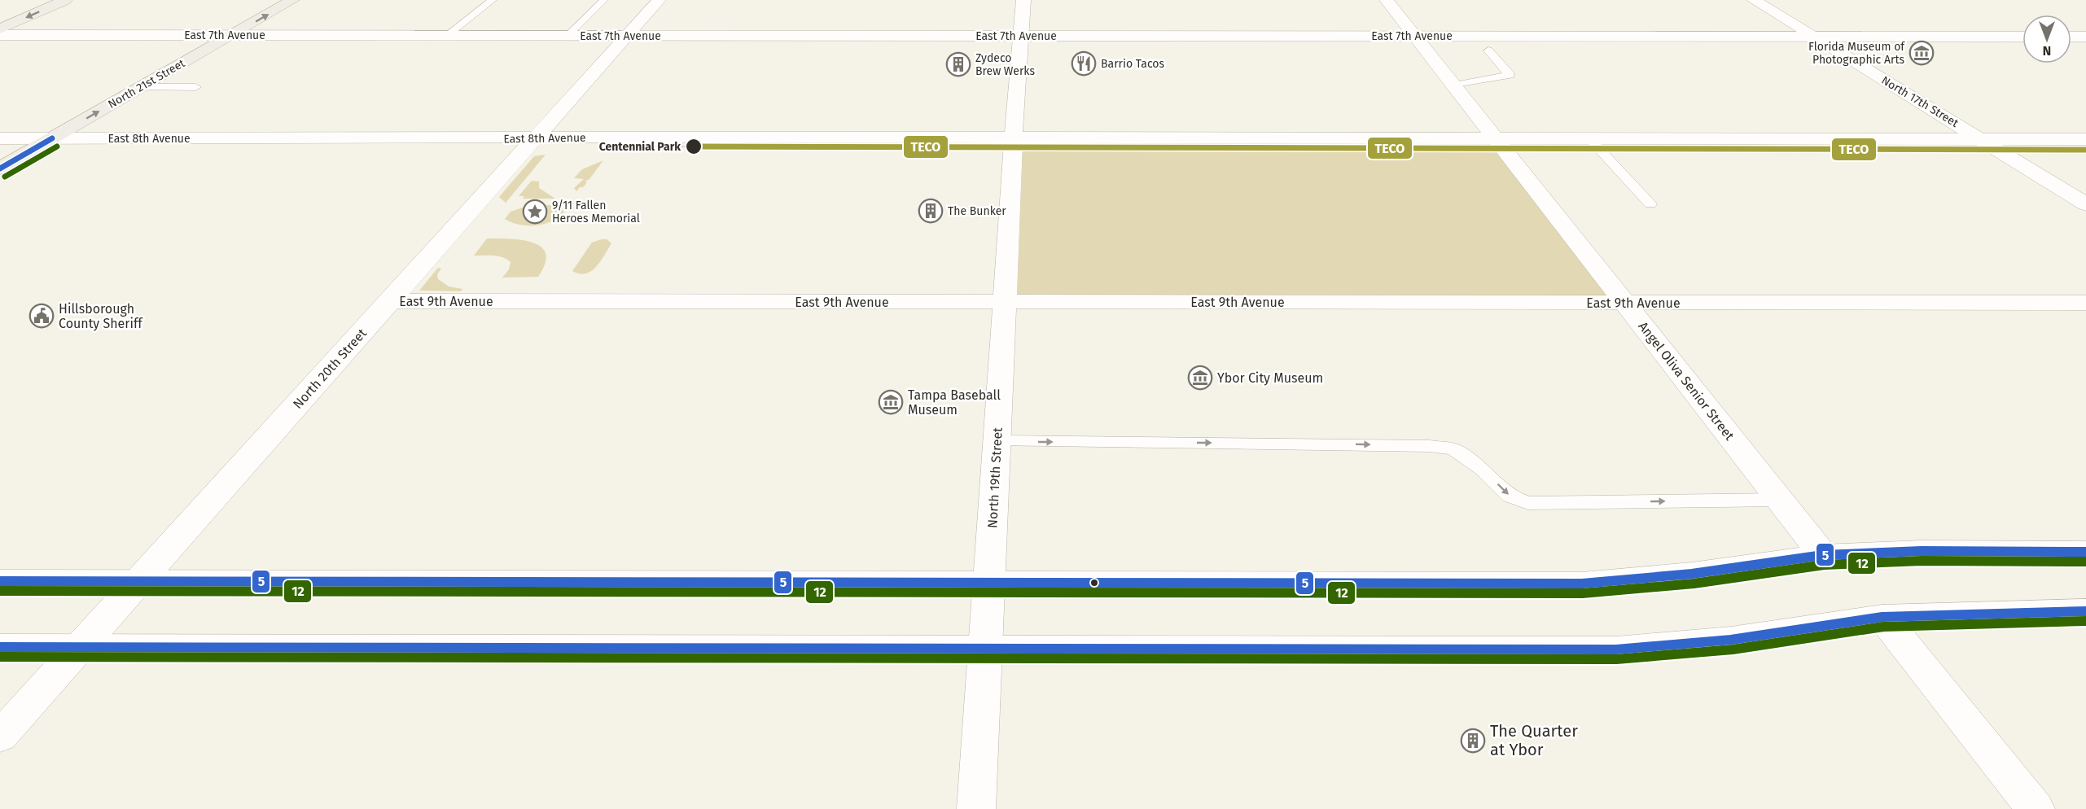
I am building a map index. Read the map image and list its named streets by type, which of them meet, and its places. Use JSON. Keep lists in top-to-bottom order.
{
  "streets": {
    "main road": ["North 21st Street"],
    "street": [
      "East 7th Avenue",
      "North 17th Street",
      "East 8th Avenue",
      "East 9th Avenue",
      "North 20th Street",
      "Angel Oliva Senior Street",
      "North 19th Street"
    ]
  },
  "crossings": [
    ["East 7th Avenue", "North 21st Street"],
    ["East 7th Avenue", "North 17th Street"],
    ["East 7th Avenue", "North 20th Street"],
    ["East 7th Avenue", "Angel Oliva Senior Street"],
    ["East 7th Avenue", "North 19th Street"],
    ["North 21st Street", "East 8th Avenue"],
    ["North 17th Street", "East 8th Avenue"],
    ["East 8th Avenue", "North 20th Street"],
    ["East 8th Avenue", "Angel Oliva Senior Street"],
    ["East 8th Avenue", "North 19th Street"],
    ["East 9th Avenue", "North 20th Street"],
    ["East 9th Avenue", "Angel Oliva Senior Street"],
    ["East 9th Avenue", "North 19th Street"]
  ],
  "places": {
    "museum": ["Florida Museum of Photographic Arts", "Ybor City Museum", "Tampa Baseball Museum"],
    "restaurant": ["Barrio Tacos"],
    "building": ["Zydeco Brew Werks", "The Bunker", "The Quarter at Ybor"],
    "other": ["Centennial Park"],
    "place": ["9/11 Fallen Heroes Memorial"],
    "public building": ["Hillsborough County Sheriff"]
  },
  "lines": ["transit line 5", "transit line TECO", "transit line 12"],
  "north": "bottom"
}
